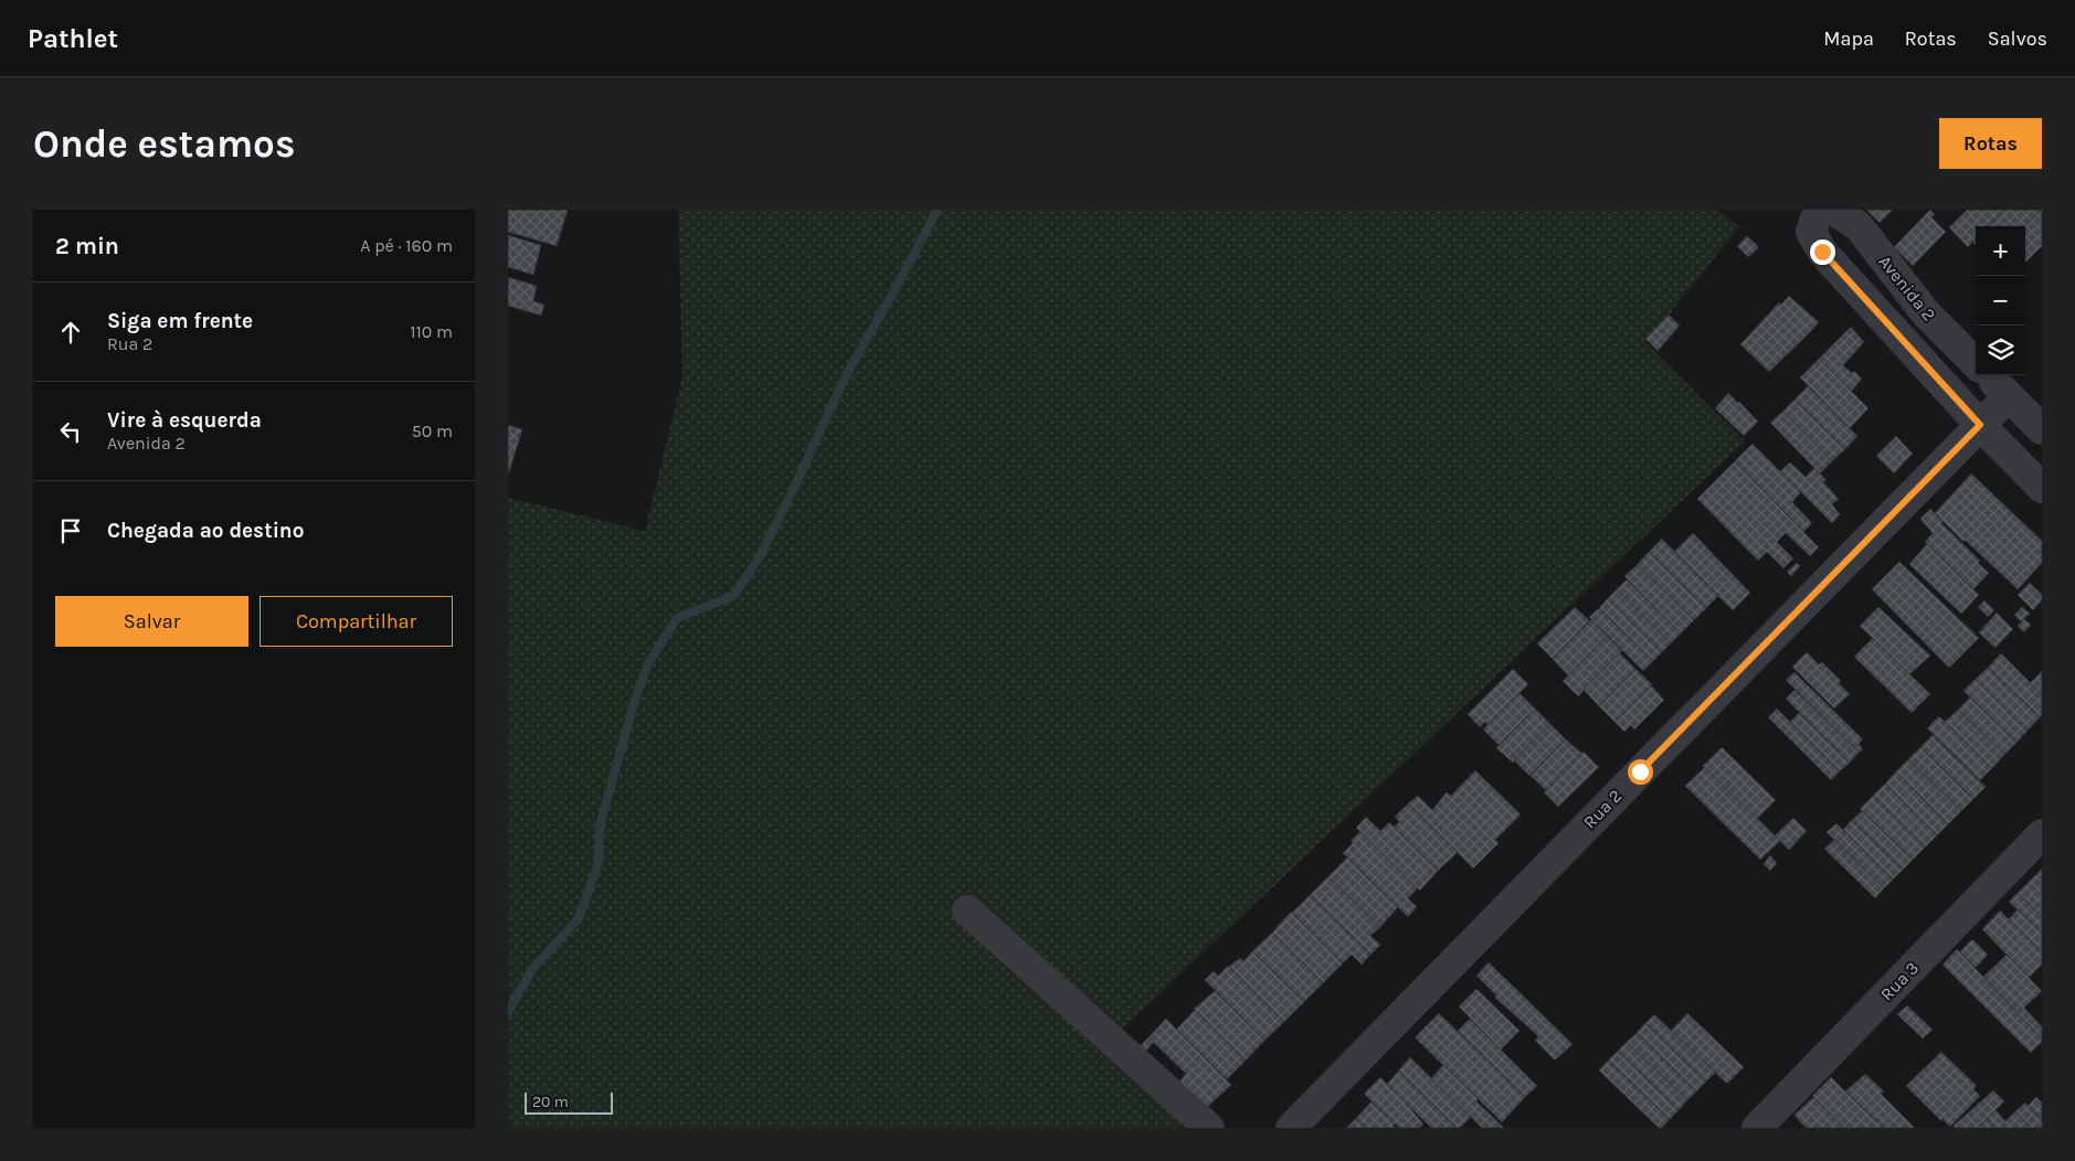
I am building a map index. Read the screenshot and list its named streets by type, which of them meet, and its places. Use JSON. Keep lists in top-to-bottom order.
{
  "streets": {
    "street": ["Avenida 2", "Rua 2", "Rua 3"]
  },
  "crossings": [
    ["Avenida 2", "Rua 2"]
  ],
  "scale_bar": "20 m",
  "page": {
    "header": "Pathlet",
    "nav": ["Mapa", "Rotas", "Salvos"],
    "buttons": [
      "Rotas",
      ["Salvar", "Compartilhar"]
    ],
    "title": "Onde estamos",
    "heading": ["2 min", "A pé · 160 m"],
    "map_buttons": ["+", "−"],
    "list": [
      ["Siga em frente", "Rua 2", "110 m"],
      ["Vire à esquerda", "Avenida 2", "50 m"],
      "Chegada ao destino"
    ],
    "scale": "20 m"
  }
}
